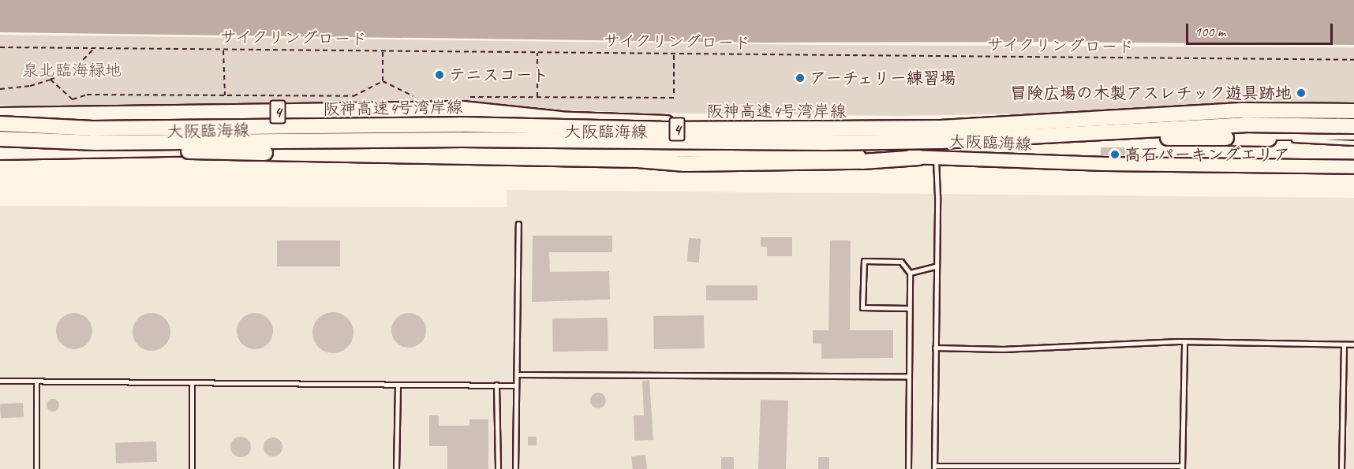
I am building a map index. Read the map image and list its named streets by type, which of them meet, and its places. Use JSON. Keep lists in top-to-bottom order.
{
  "streets": {
    "highway": ["阪神高速4号湾岸線", "4"],
    "main road": ["大阪臨海線"],
    "path": ["サイクリングロード"]
  },
  "crossings": [
    ["阪神高速4号湾岸線", "4"],
    ["阪神高速4号湾岸線", "大阪臨海線"],
    ["4", "大阪臨海線"]
  ],
  "parks": ["泉北臨海緑地"],
  "places": [
    "テニスコート",
    "アーチェリー練習場",
    "冒険広場の木製アスレチック遊具跡地",
    "高石パーキングエリア"
  ],
  "scale_bar": "100 m"
}
